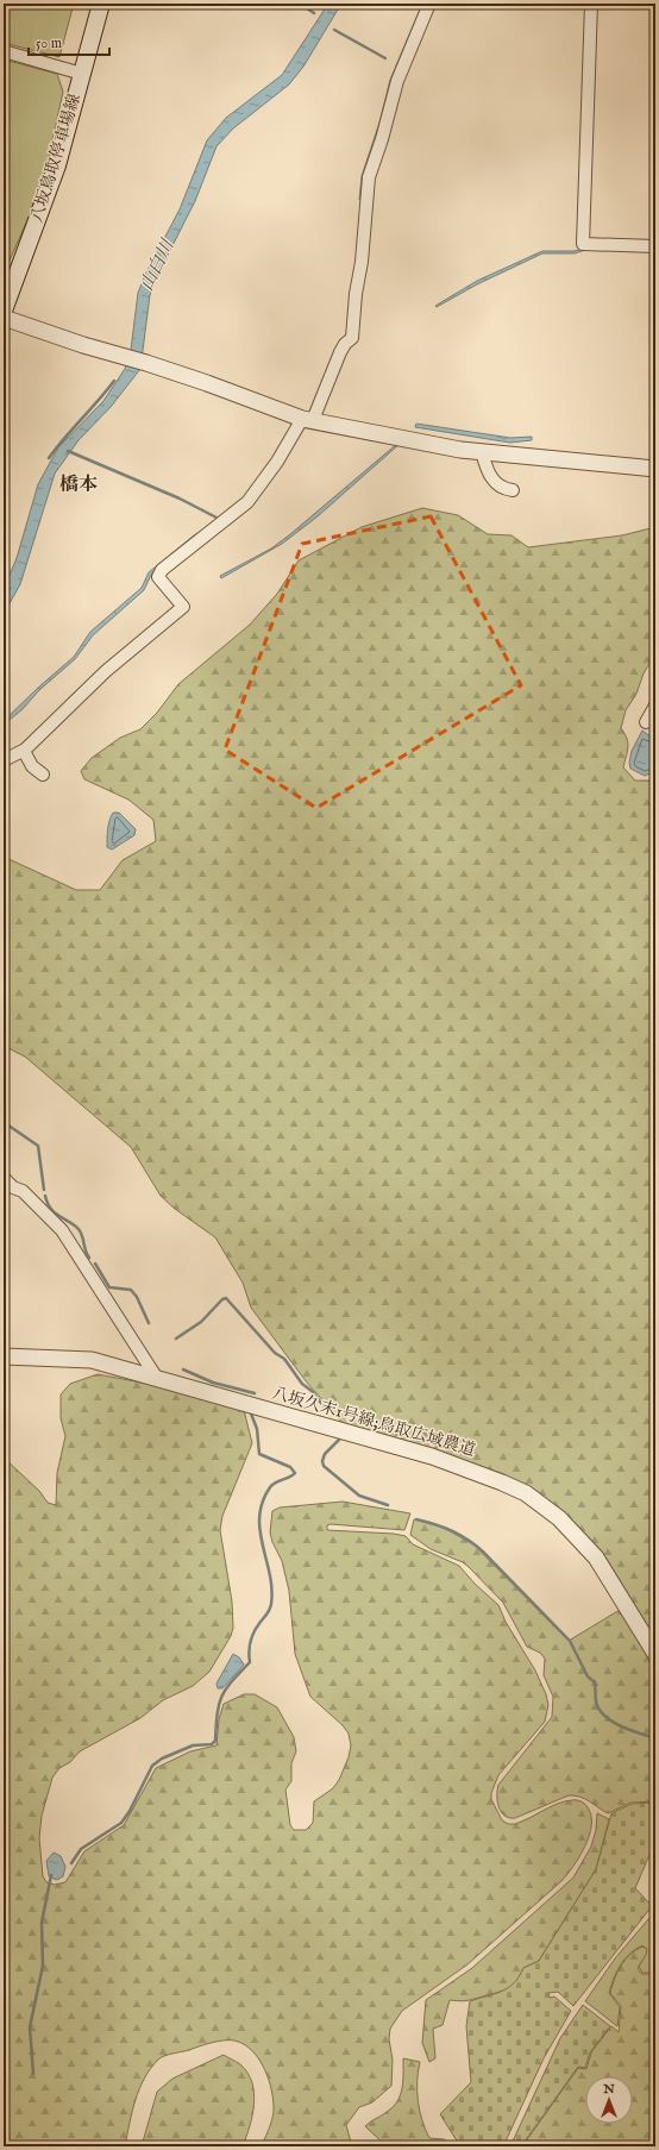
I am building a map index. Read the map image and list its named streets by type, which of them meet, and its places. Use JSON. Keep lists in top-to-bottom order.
{
  "streets": {
    "main road": ["八坂鳥取停車場線"],
    "street": ["八坂久末1号線;鳥取広域農道"]
  },
  "districts": ["橋本"],
  "water": ["山白川"],
  "scale_bar": "50 m",
  "north": "top"
}
